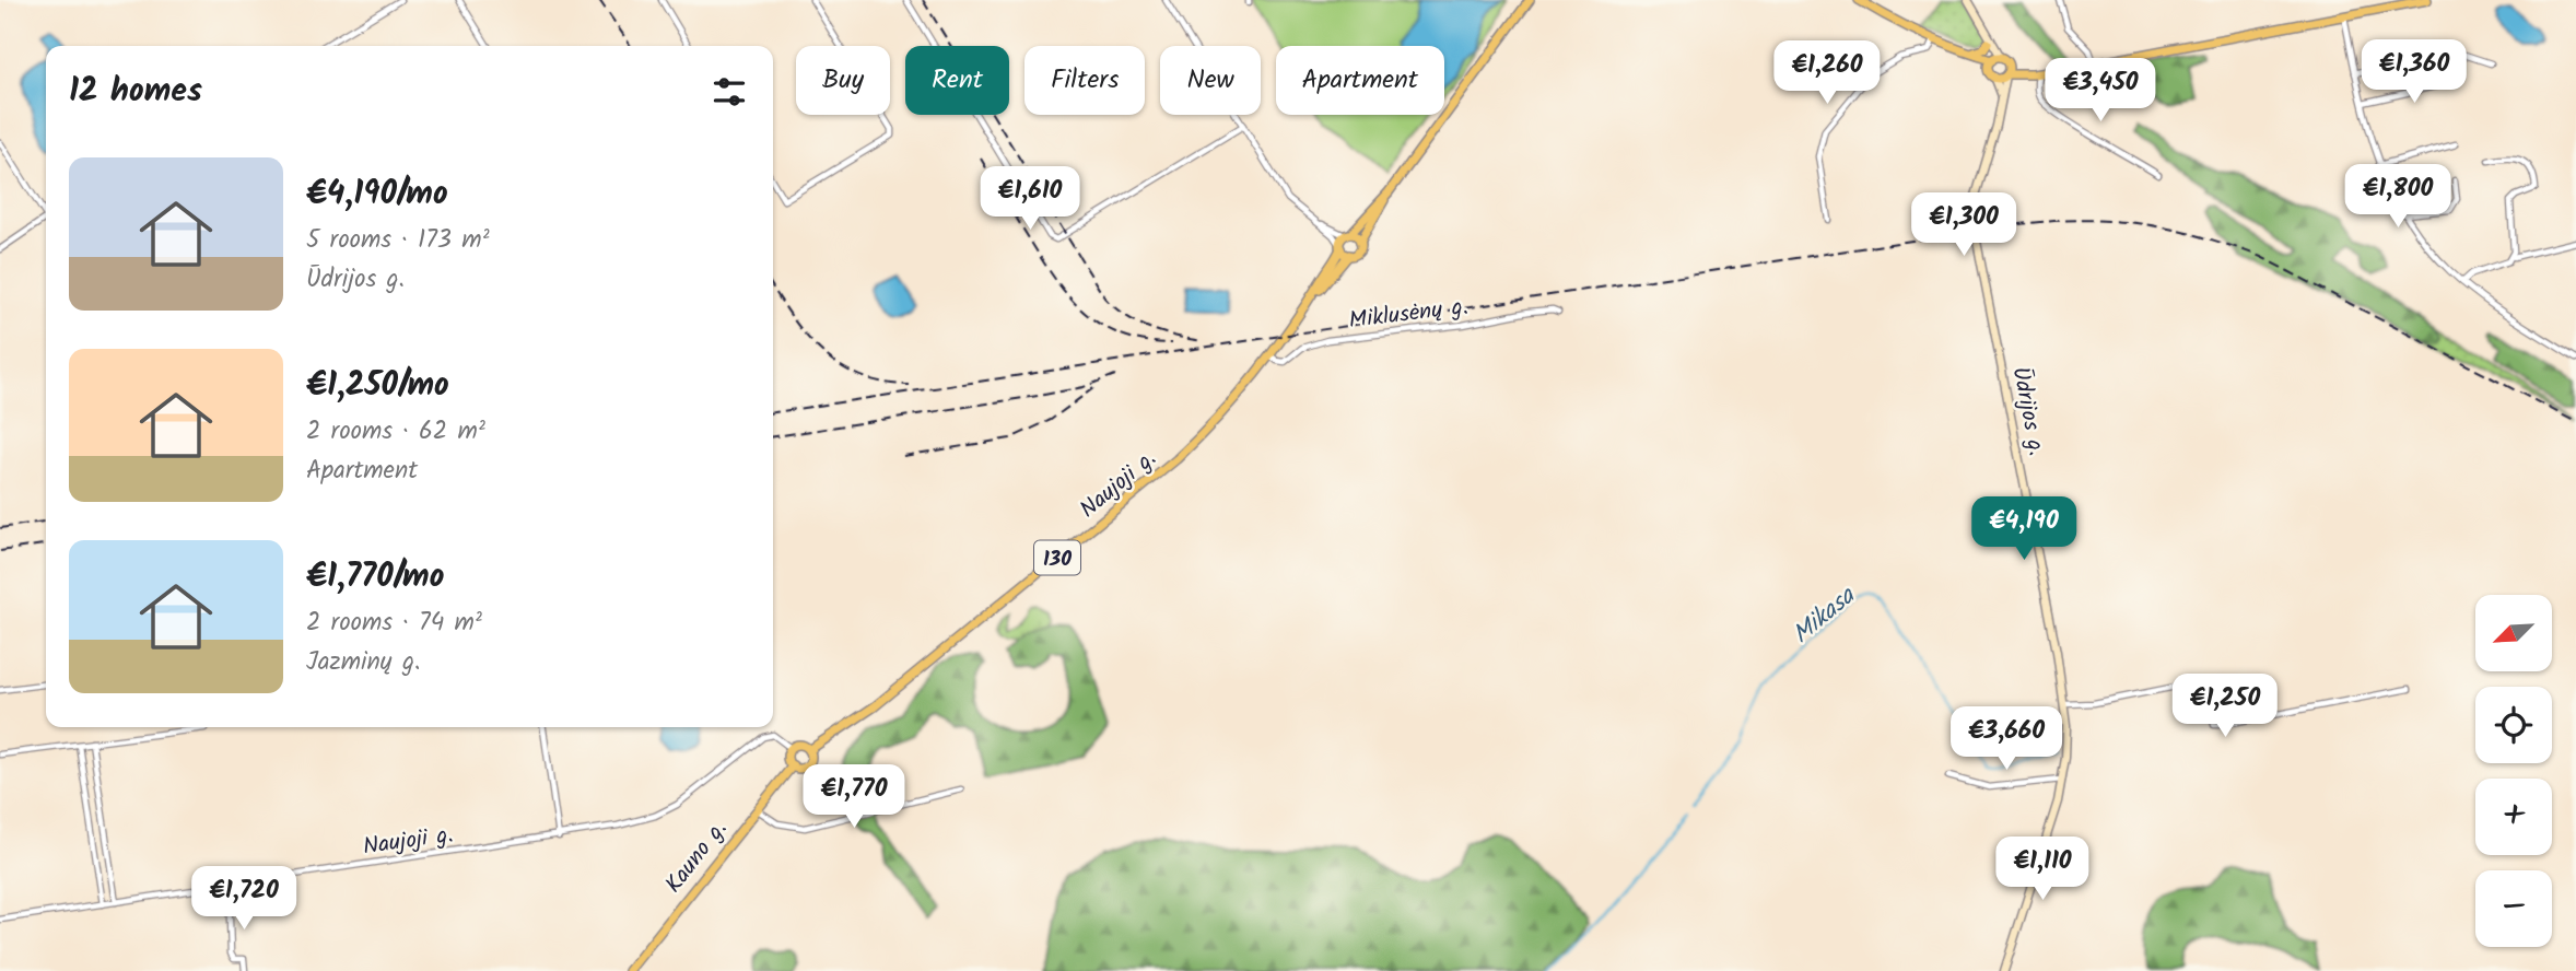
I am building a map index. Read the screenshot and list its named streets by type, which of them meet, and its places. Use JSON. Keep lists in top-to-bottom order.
{
  "streets": {
    "main road": [
      "Ūdrijos g.",
      "Naujoji g.",
      "130",
      "Kauno g."
    ],
    "street": ["Miklusėnų g."]
  },
  "crossings": [
    ["Miklusėnų g.", "Naujoji g."],
    ["Naujoji g.", "130"],
    ["Naujoji g.", "Kauno g."],
    ["130", "Kauno g."]
  ],
  "water": ["Mikasa"],
  "north": "bottom left",
  "page": {
    "price": [
      "€1,360",
      "€1,260",
      "€3,450",
      "€1,800",
      "€1,610",
      "€1,300",
      "€4,190",
      "€1,250",
      "€3,660",
      "€1,770",
      "€1,110",
      "€1,720"
    ],
    "chip": [
      "Buy",
      "Rent",
      "Filters",
      "New",
      "Apartment"
    ],
    "heading": "12 homes",
    "list": [
      {
        "name": "€4,190/mo",
        "note": "5 rooms · 173 m² · Ūdrijos g."
      },
      {
        "name": "€1,250/mo",
        "note": "2 rooms · 62 m² · Apartment"
      },
      {
        "name": "€1,770/mo",
        "note": "2 rooms · 74 m² · Jazminų g."
      }
    ],
    "map_buttons": ["+", "−"]
  }
}
